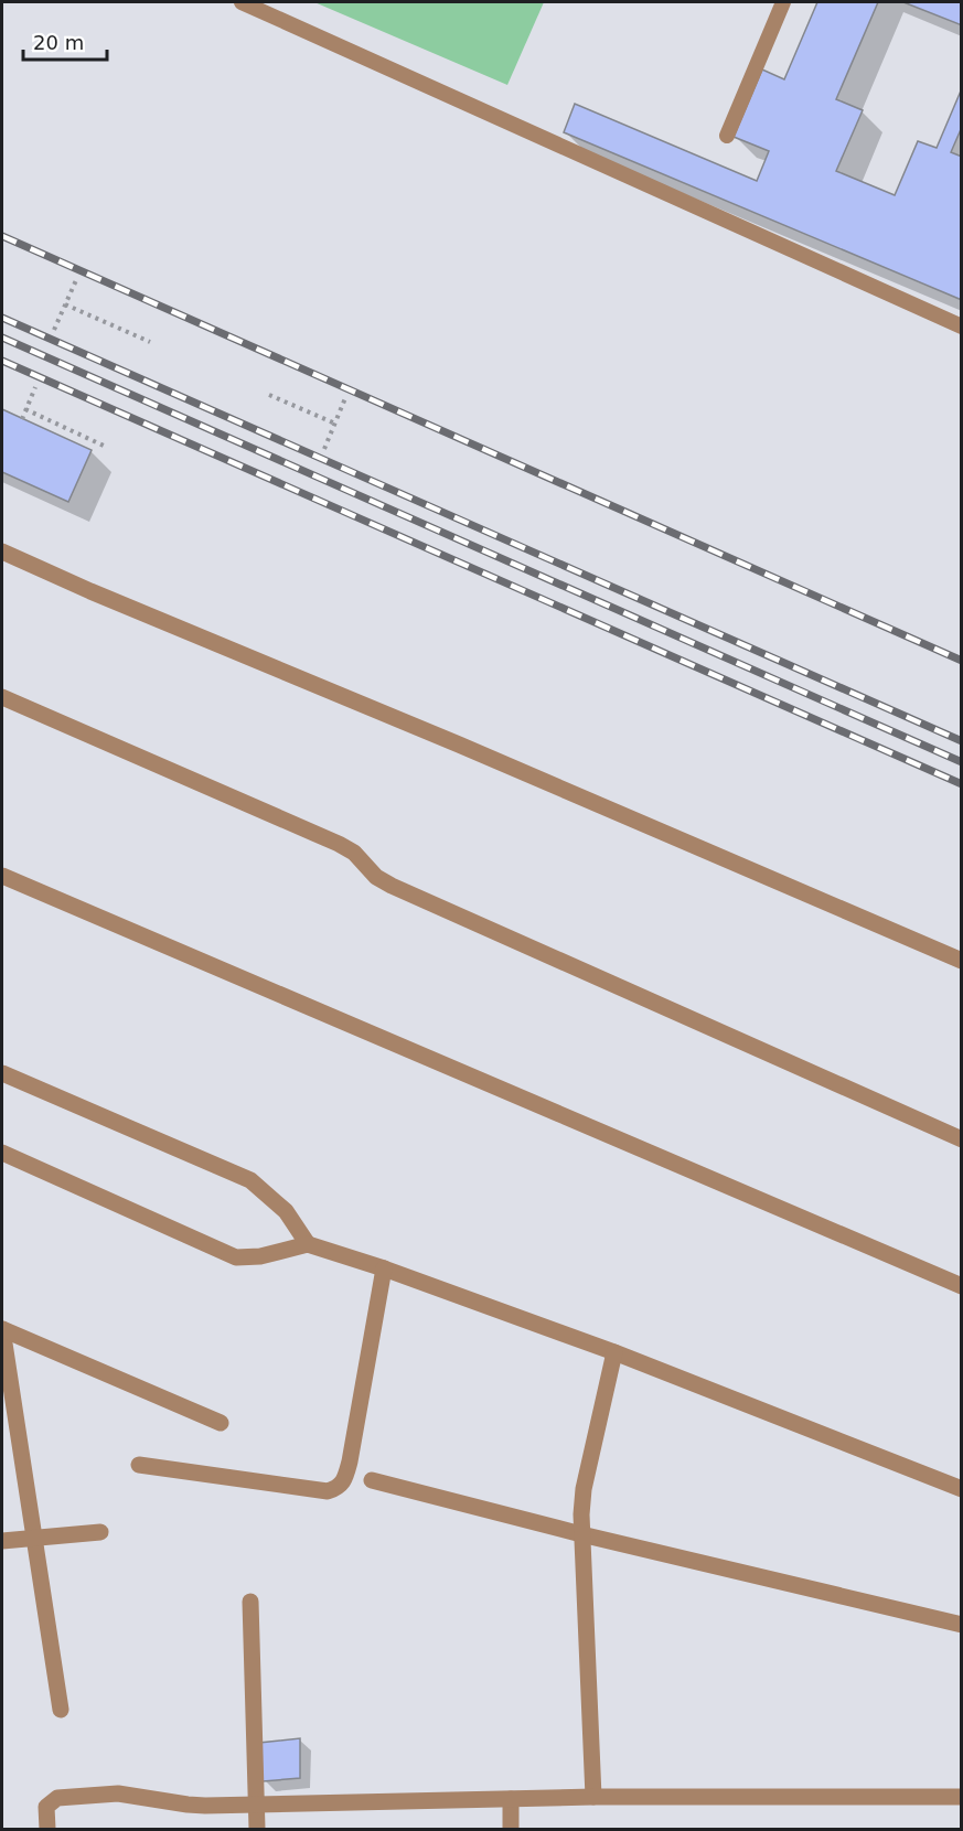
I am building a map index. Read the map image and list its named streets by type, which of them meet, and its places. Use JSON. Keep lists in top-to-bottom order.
{
  "scale_bar": "20 m"
}
